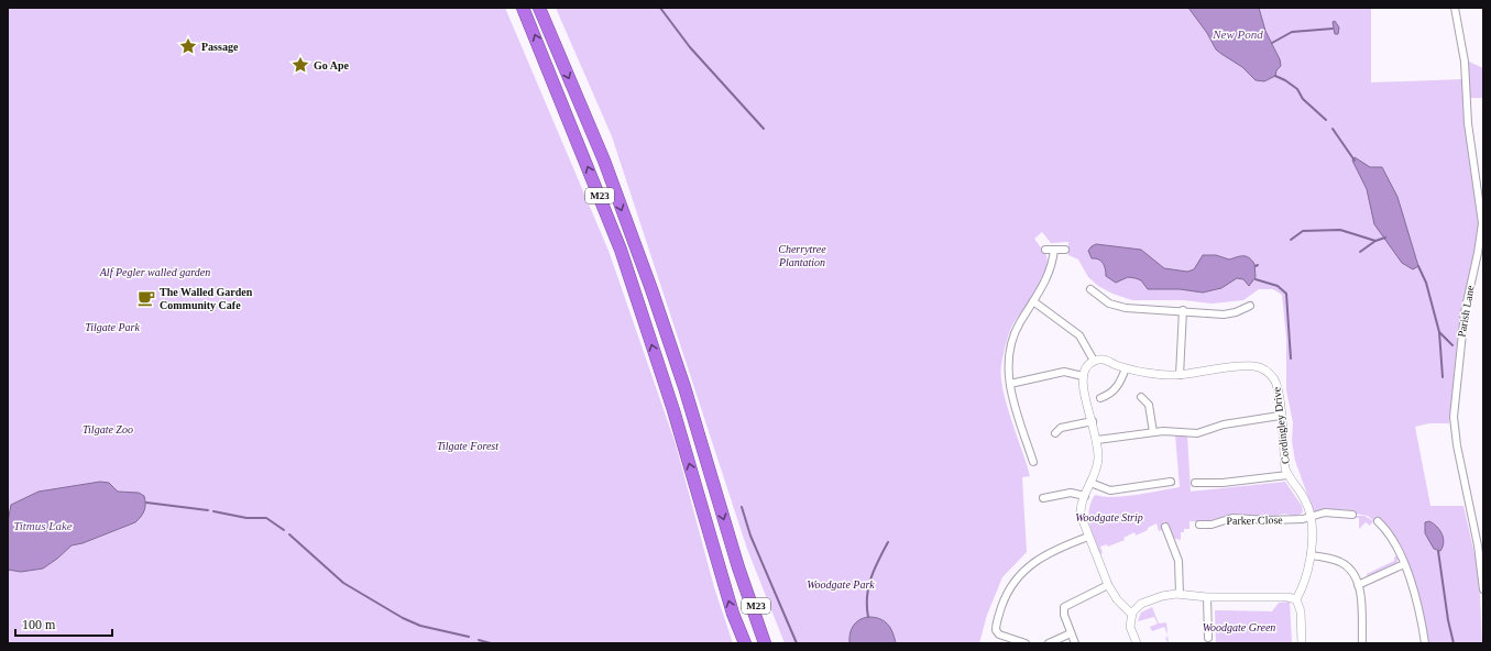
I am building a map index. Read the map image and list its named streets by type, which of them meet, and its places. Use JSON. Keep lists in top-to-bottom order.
{
  "streets": {
    "highway": ["M23"],
    "street": ["Parish Lane", "Cordingley Drive", "Parker Close"]
  },
  "crossings": [
    ["Cordingley Drive", "Parker Close"]
  ],
  "water": ["New Pond", "Titmus Lake"],
  "parks": [
    "Cherrytree Plantation",
    "Alf Pegler walled garden",
    "Tilgate Park",
    "Tilgate Zoo",
    "Tilgate Forest",
    "Woodgate Strip",
    "Woodgate Park",
    "Woodgate Green"
  ],
  "places": {
    "place": ["Passage", "Go Ape"],
    "cafe": ["The Walled Garden Community Cafe"]
  },
  "scale_bar": "100 m"
}
